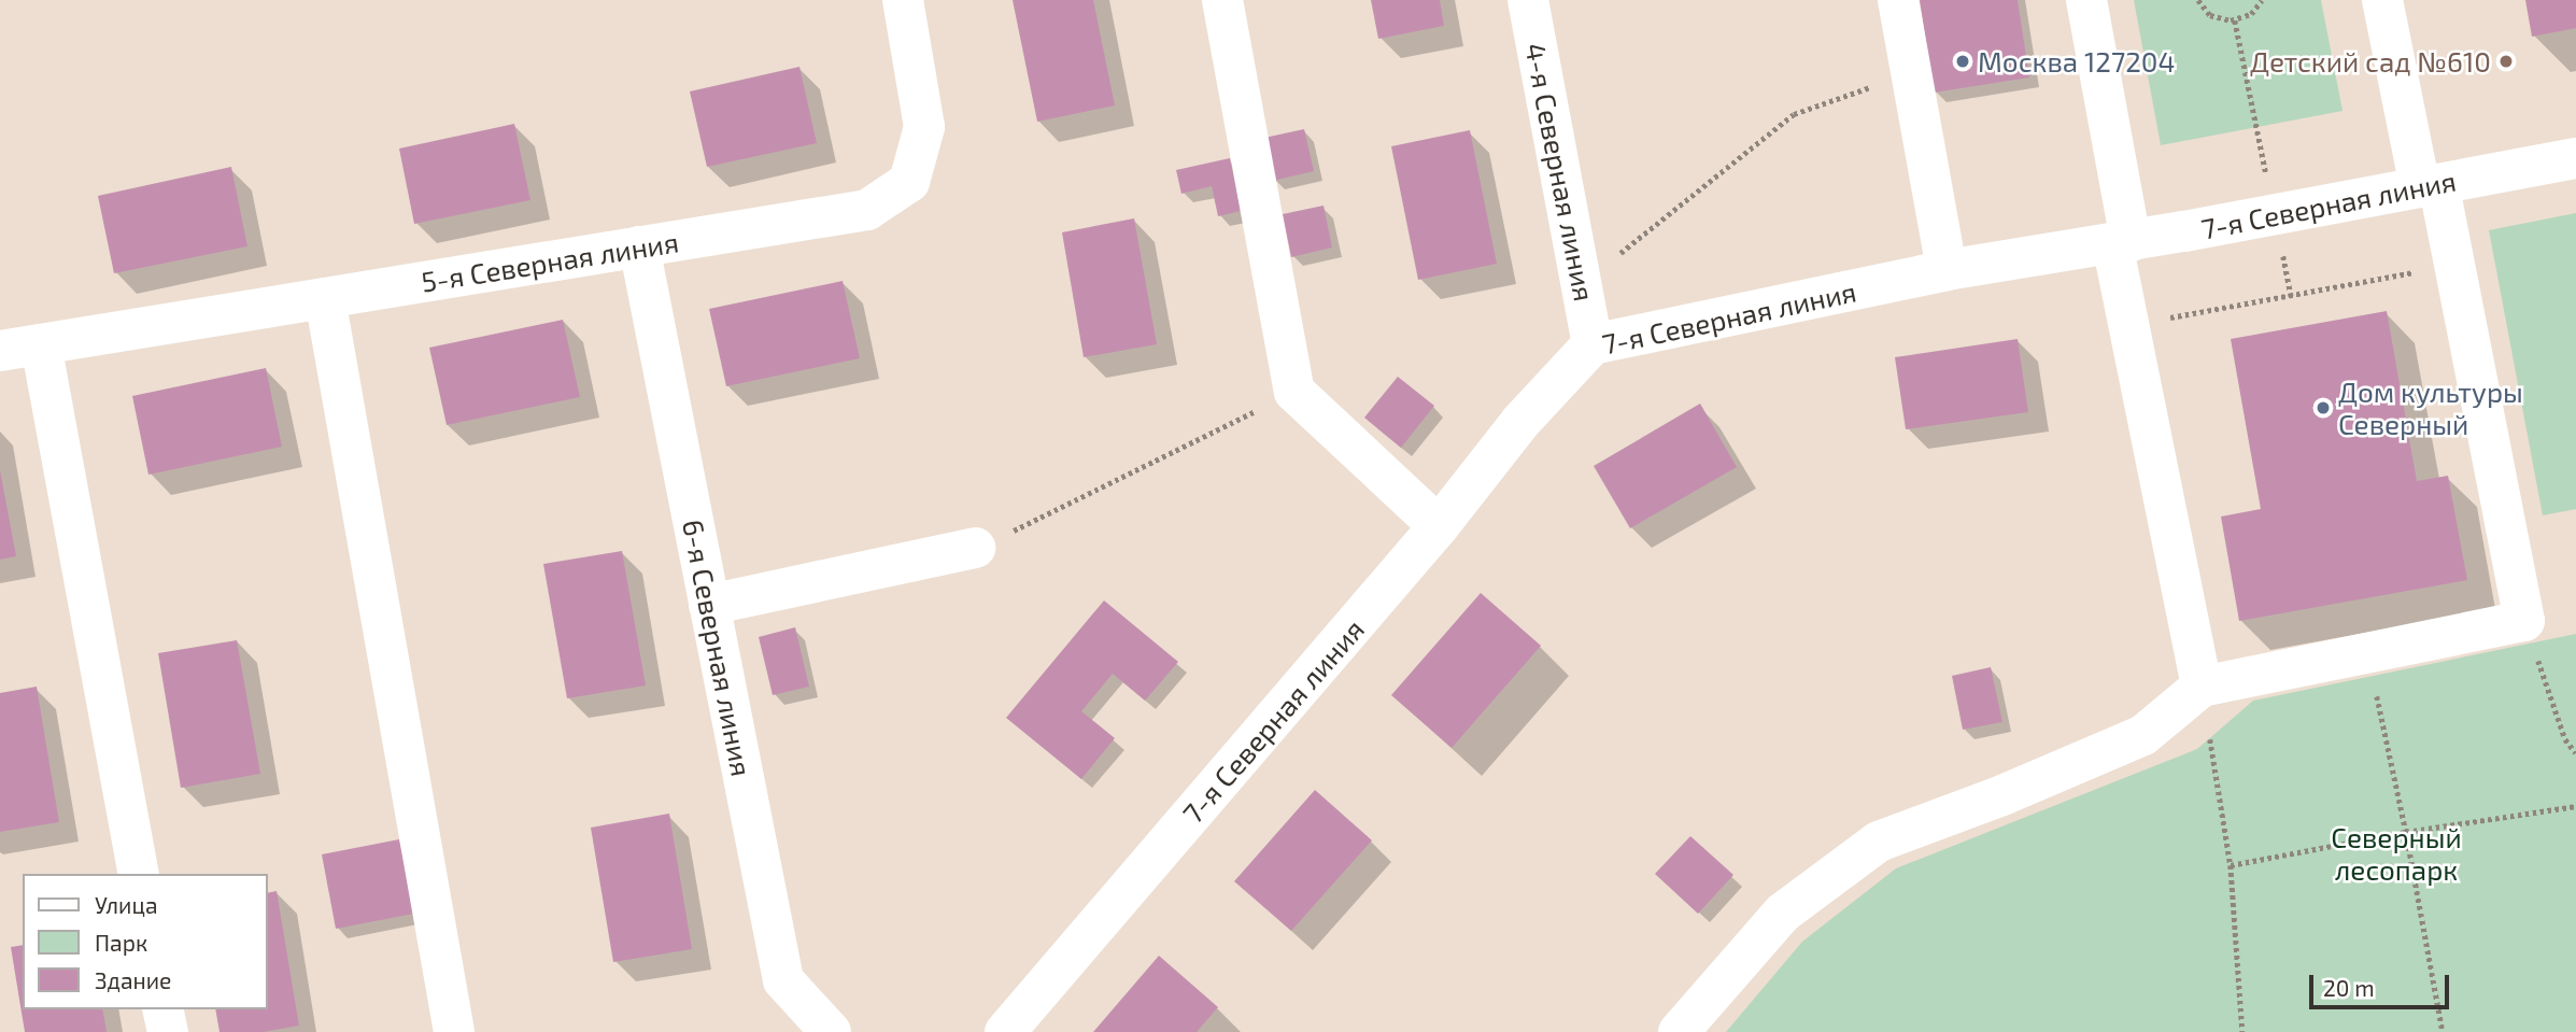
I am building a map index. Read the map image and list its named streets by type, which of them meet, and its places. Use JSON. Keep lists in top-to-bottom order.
{
  "streets": {
    "street": [
      "4-я Северная линия",
      "7-я Северная линия",
      "5-я Северная линия",
      "6-я Северная линия"
    ]
  },
  "crossings": [
    ["4-я Северная линия", "7-я Северная линия"],
    ["5-я Северная линия", "6-я Северная линия"]
  ],
  "parks": ["Северный лесопарк"],
  "places": ["Москва 127204", "Детский сад №610", "Дом культуры Северный"],
  "legend": ["Улица", "Парк", "Здание"],
  "scale_bar": "20 m"
}
